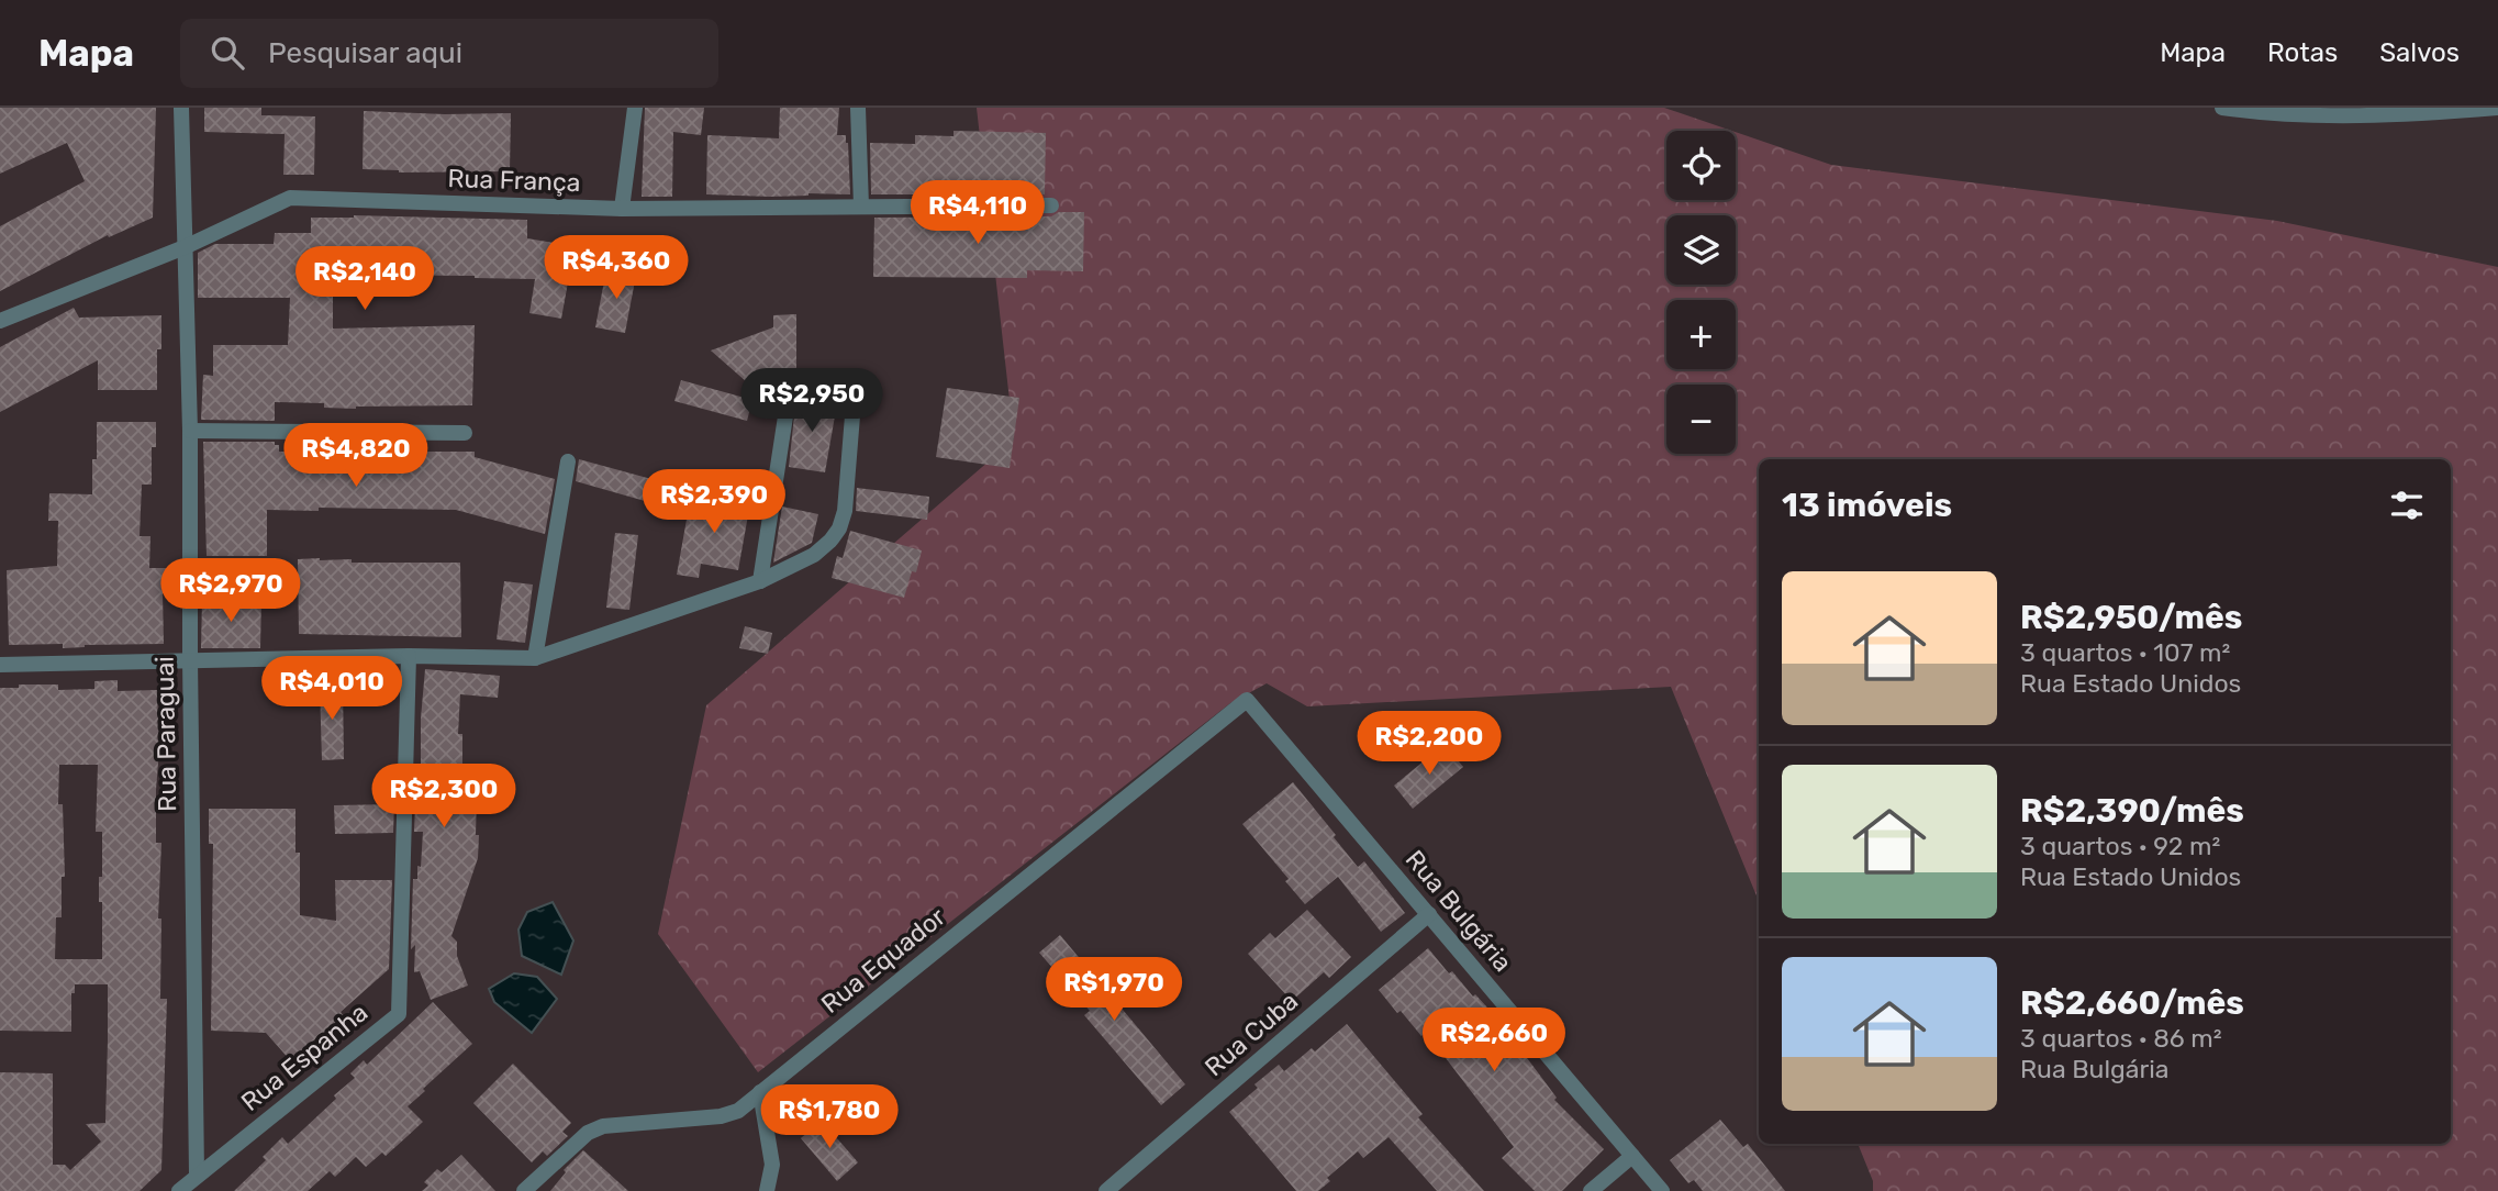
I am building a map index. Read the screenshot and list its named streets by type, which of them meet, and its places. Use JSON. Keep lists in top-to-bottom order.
{
  "streets": {
    "street": [
      "Rua França",
      "Rua Paraguai",
      "Rua Bulgária",
      "Rua Equador",
      "Rua Cuba",
      "Rua Espanha"
    ]
  },
  "crossings": [
    ["Rua França", "Rua Paraguai"],
    ["Rua Paraguai", "Rua Espanha"],
    ["Rua Bulgária", "Rua Equador"],
    ["Rua Bulgária", "Rua Cuba"]
  ],
  "page": {
    "header": "Mapa",
    "search": "Pesquisar aqui",
    "nav": ["Mapa", "Rotas", "Salvos"],
    "map_buttons": ["+", "−"],
    "price": [
      "R$4,110",
      "R$4,360",
      "R$2,140",
      "R$2,950",
      "R$4,820",
      "R$2,390",
      "R$2,970",
      "R$4,010",
      "R$2,200",
      "R$2,300",
      "R$1,970",
      "R$2,660",
      "R$1,780"
    ],
    "heading": "13 imóveis",
    "list": [
      {
        "name": "R$2,950/mês",
        "note": "3 quartos · 107 m² · Rua Estado Unidos"
      },
      {
        "name": "R$2,390/mês",
        "note": "3 quartos · 92 m² · Rua Estado Unidos"
      },
      {
        "name": "R$2,660/mês",
        "note": "3 quartos · 86 m² · Rua Bulgária"
      }
    ]
  }
}
